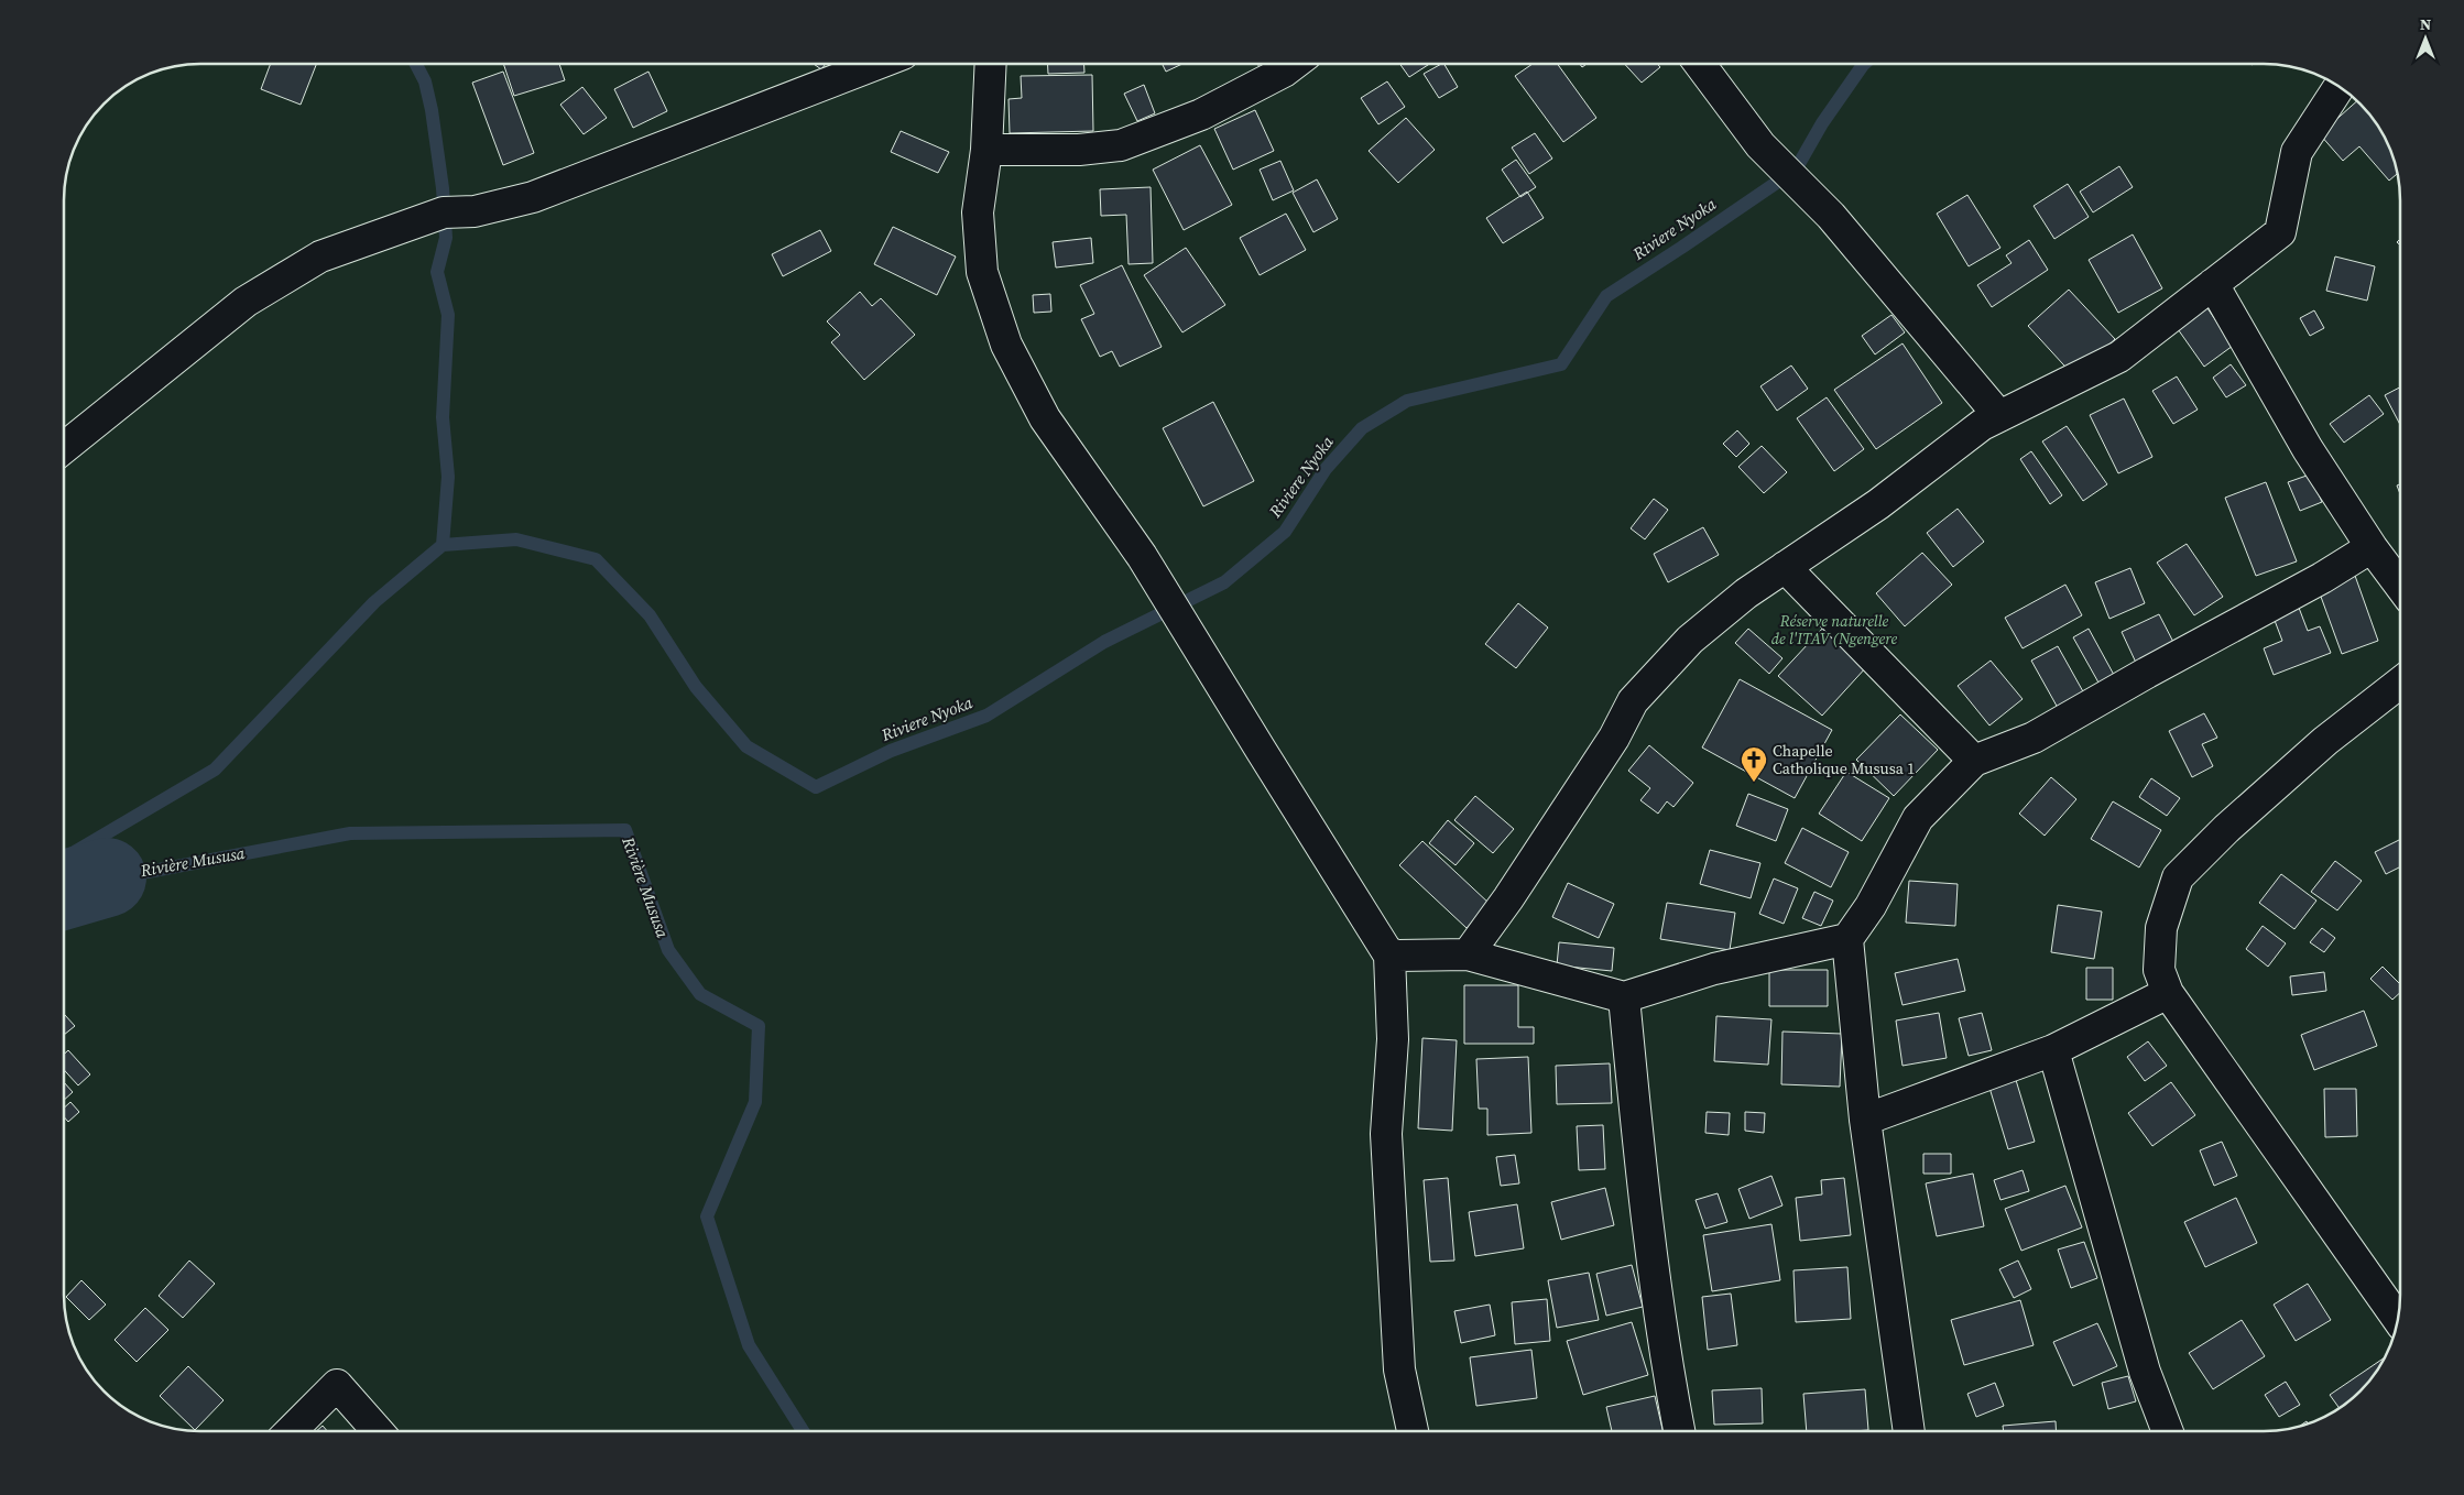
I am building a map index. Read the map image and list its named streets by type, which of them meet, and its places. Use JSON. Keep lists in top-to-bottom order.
{
  "water": ["Riviere Nyoka", "Rivière Mususa"],
  "parks": ["Réserve naturelle de l'ITAV (Ngengere"],
  "places": {
    "church": ["Chapelle Catholique Mususa 1"]
  },
  "north": "top"
}
